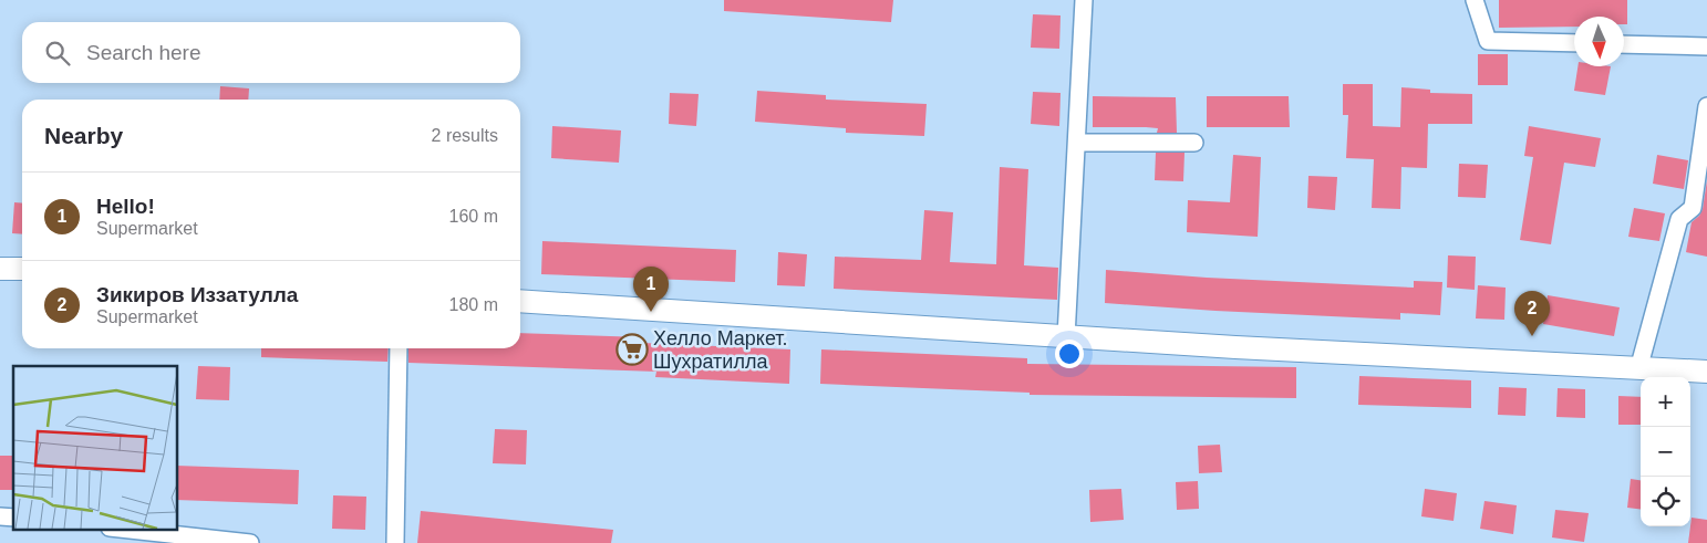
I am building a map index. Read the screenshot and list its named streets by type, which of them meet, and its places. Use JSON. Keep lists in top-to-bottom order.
{
  "places": {
    "supermarket": ["Хелло Маркет. Шухратилла"]
  },
  "north": "bottom",
  "page": {
    "search": "Search here",
    "heading": ["Nearby", "2 results"],
    "list": [
      {
        "mark": "1",
        "name": "Hello!",
        "note": "Supermarket",
        "value": "160 m"
      },
      {
        "mark": "2",
        "name": "Зикиров Иззатулла",
        "note": "Supermarket",
        "value": "180 m"
      }
    ],
    "pins": ["1", "2"],
    "map_buttons": ["+", "−"]
  }
}
